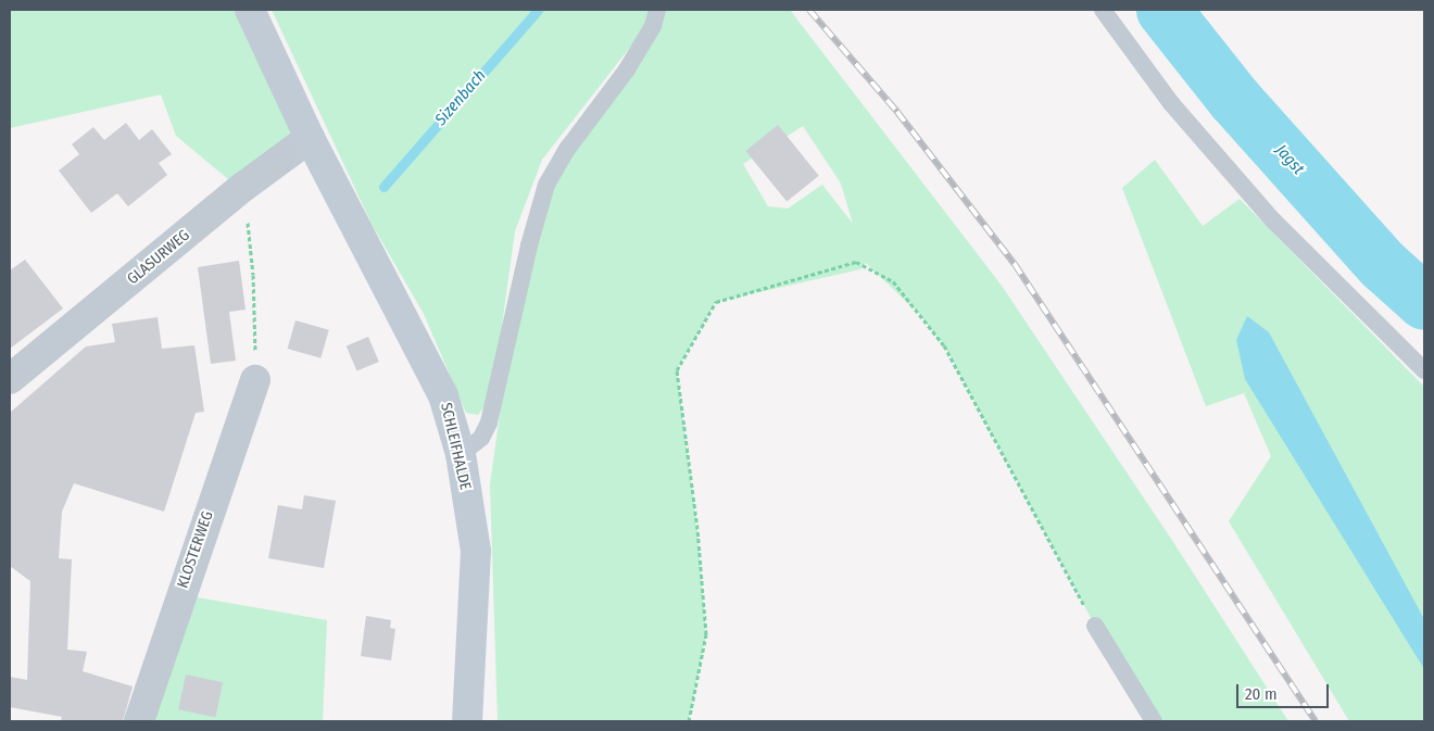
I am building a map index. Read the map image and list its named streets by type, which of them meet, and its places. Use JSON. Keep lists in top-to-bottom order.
{
  "streets": {
    "main road": ["SCHLEIFHALDE"],
    "street": ["GLASURWEG", "KLOSTERWEG"]
  },
  "crossings": [
    ["GLASURWEG", "SCHLEIFHALDE"]
  ],
  "water": ["Sizenbach", "Jagst"],
  "scale_bar": "20 m"
}
